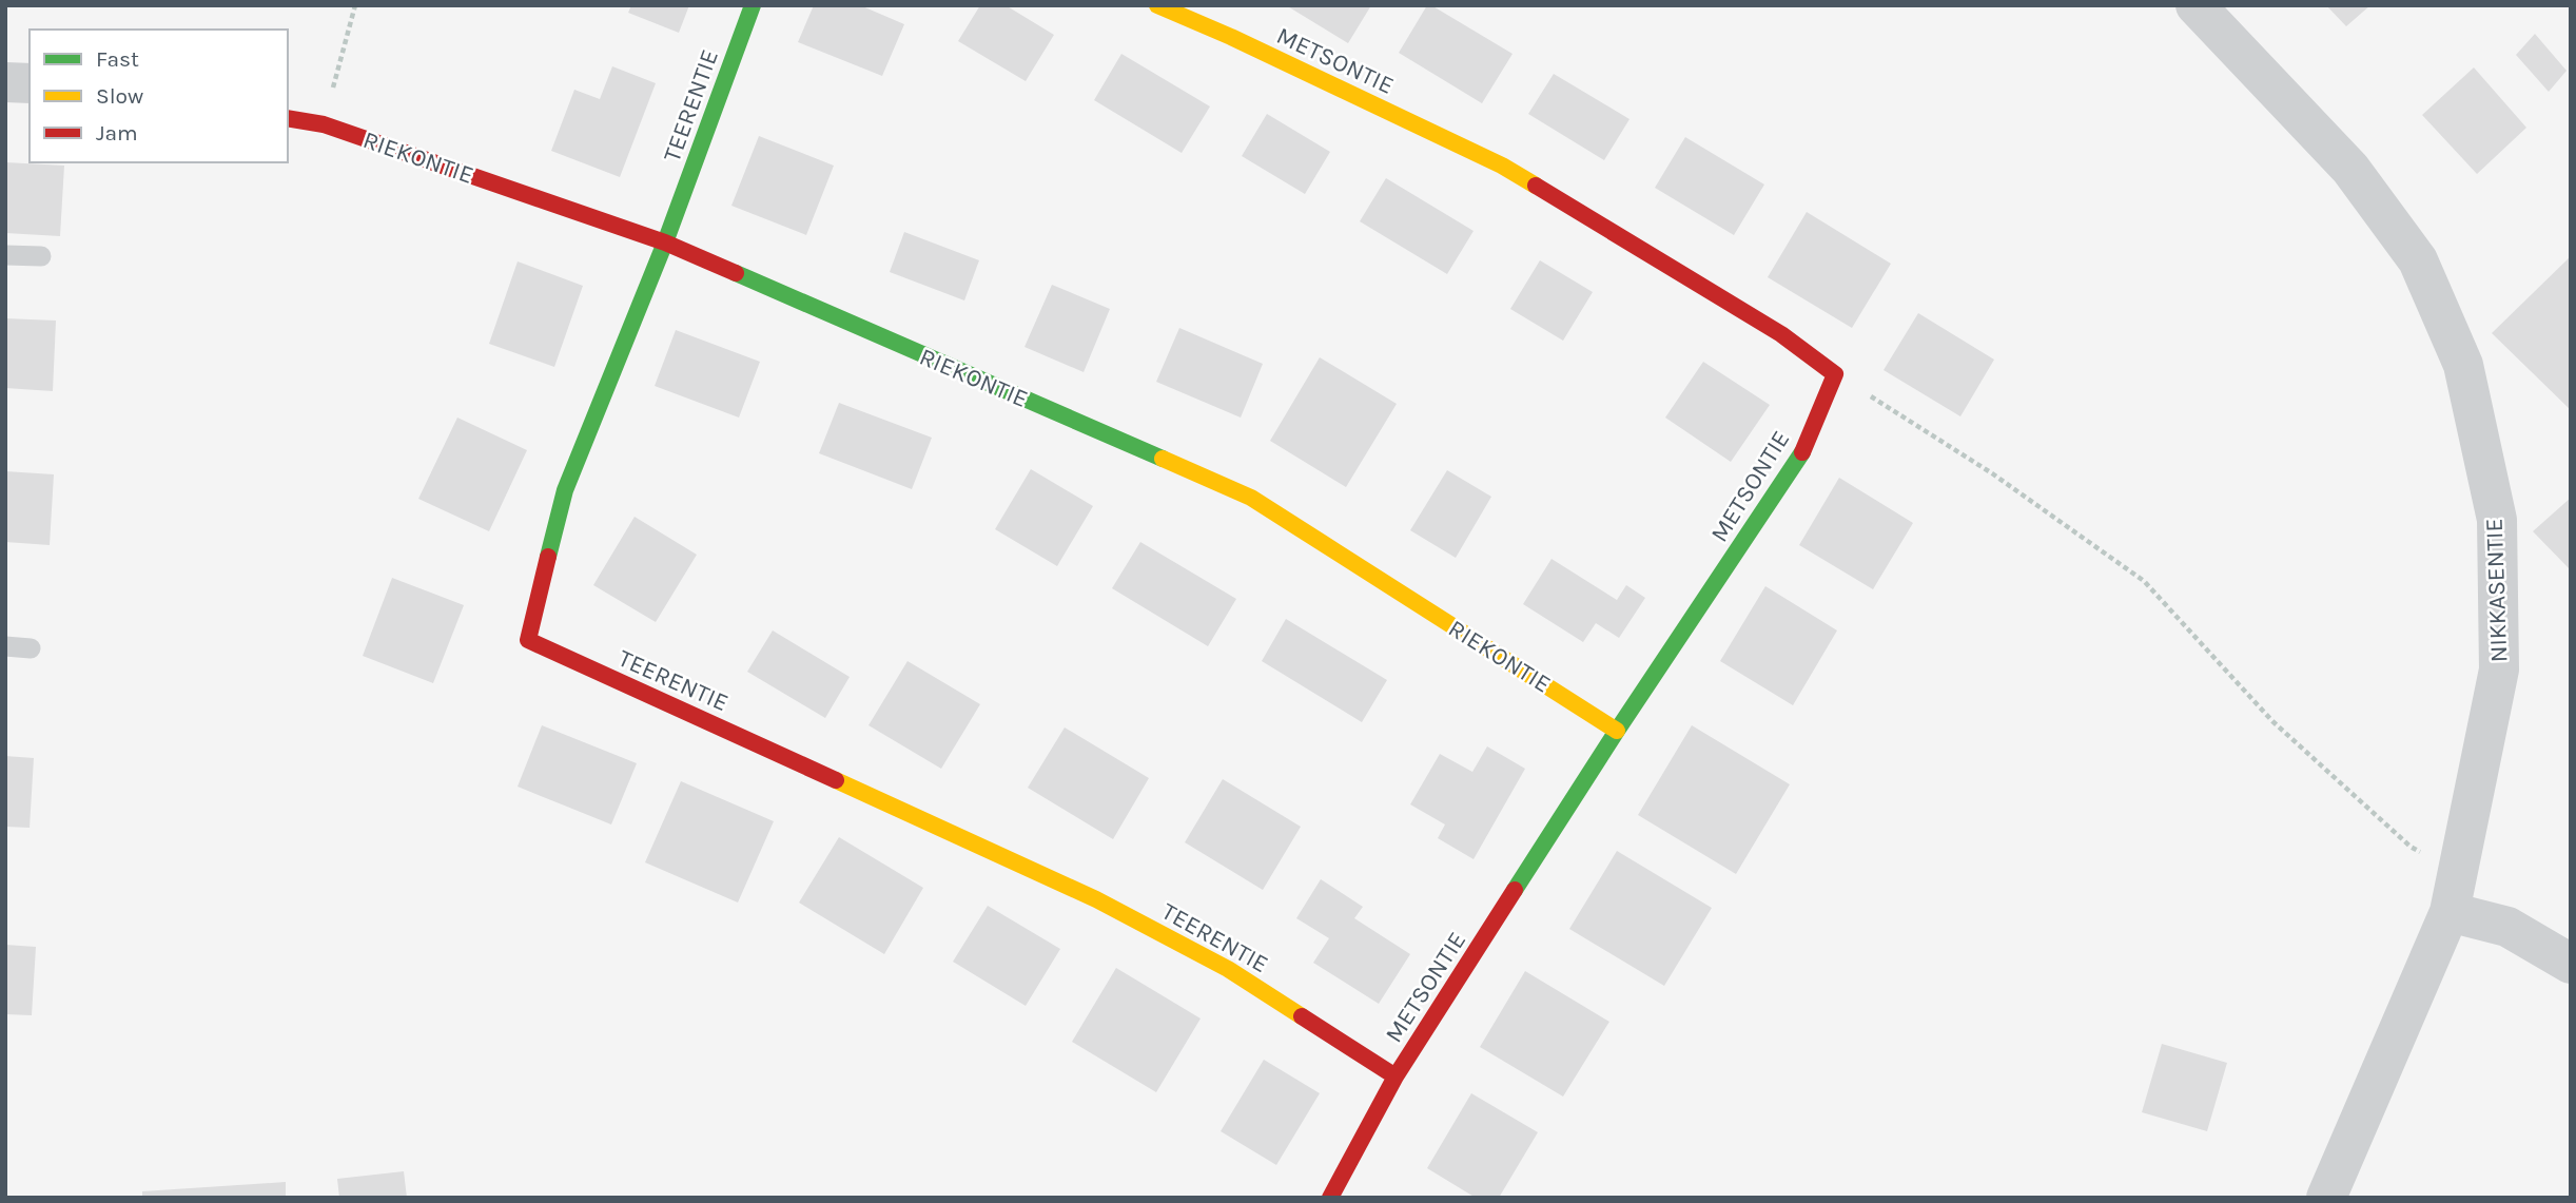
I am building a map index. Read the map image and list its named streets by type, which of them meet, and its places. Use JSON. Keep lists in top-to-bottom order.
{
  "streets": {
    "street": [
      "METSONTIE",
      "TEERENTIE",
      "RIEKONTIE",
      "NIKKASENTIE"
    ]
  },
  "crossings": [
    ["METSONTIE", "TEERENTIE"],
    ["METSONTIE", "RIEKONTIE"],
    ["TEERENTIE", "RIEKONTIE"]
  ],
  "legend": ["Fast", "Slow", "Jam"]
}
